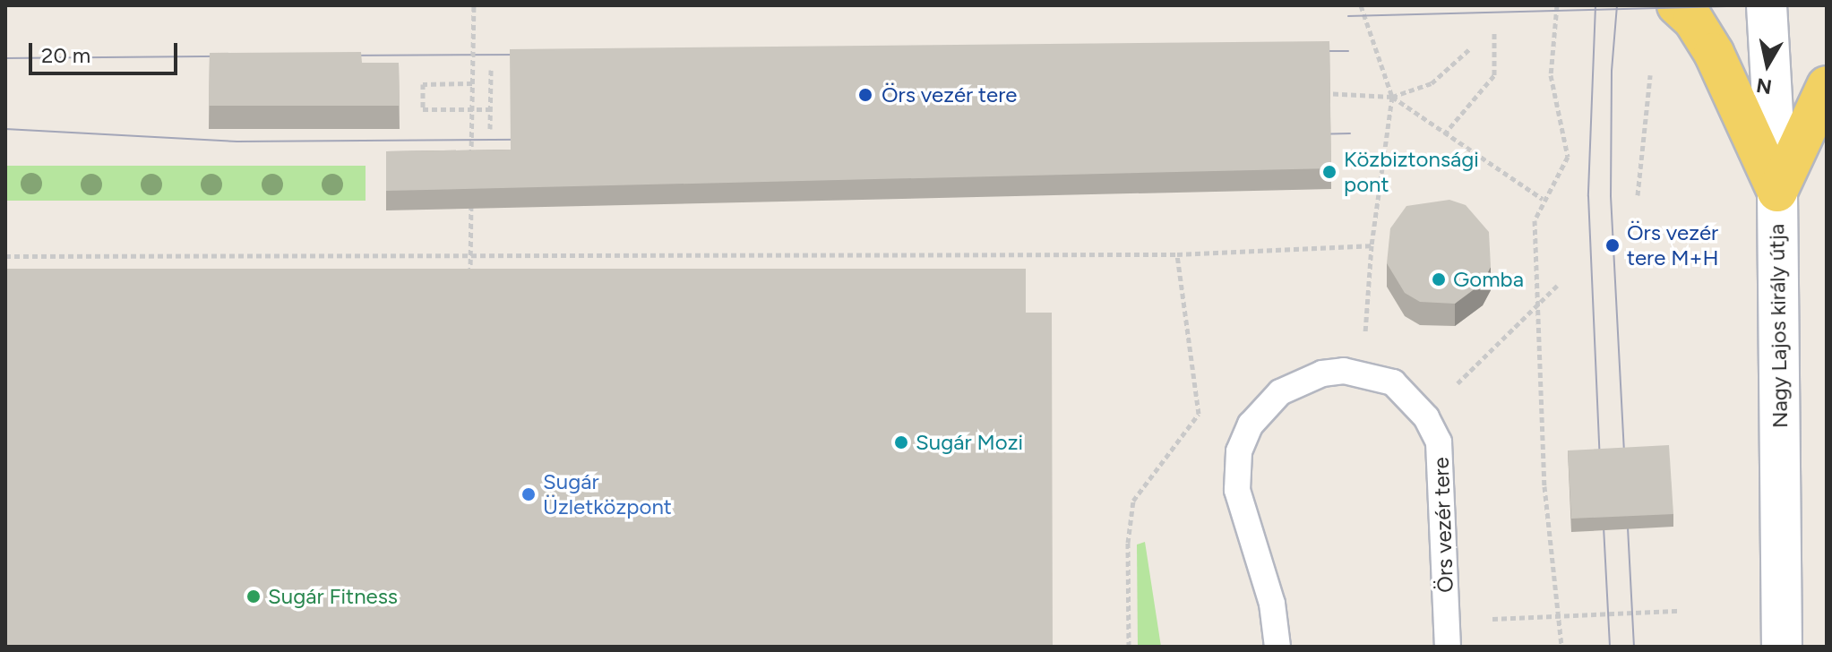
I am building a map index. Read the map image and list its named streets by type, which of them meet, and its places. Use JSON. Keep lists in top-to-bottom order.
{
  "streets": {
    "main road": ["Nagy Lajos király útja"],
    "lane": ["Örs vezér tere"]
  },
  "places": [
    "Örs vezér tere",
    "Közbiztonsági pont",
    "Örs vezér tere M+H",
    "Gomba",
    "Sugár Mozi",
    "Sugár Üzletközpont",
    "Sugár Fitness"
  ],
  "scale_bar": "20 m",
  "north": "bottom"
}
